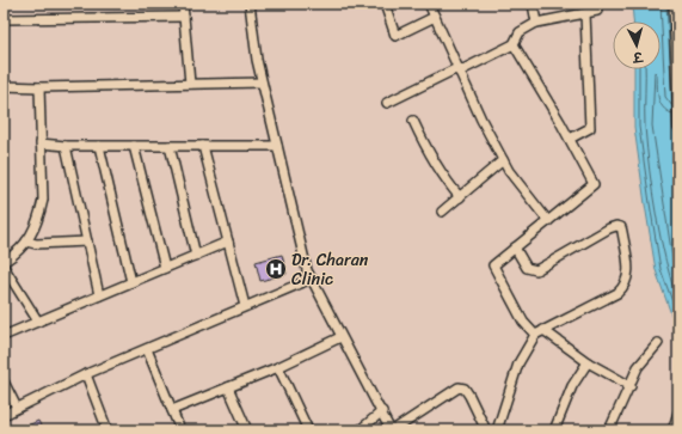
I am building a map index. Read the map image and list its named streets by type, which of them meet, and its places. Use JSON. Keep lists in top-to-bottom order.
{
  "places": {
    "hospital": ["Dr. Charan Clinic"]
  },
  "north": "bottom"
}
